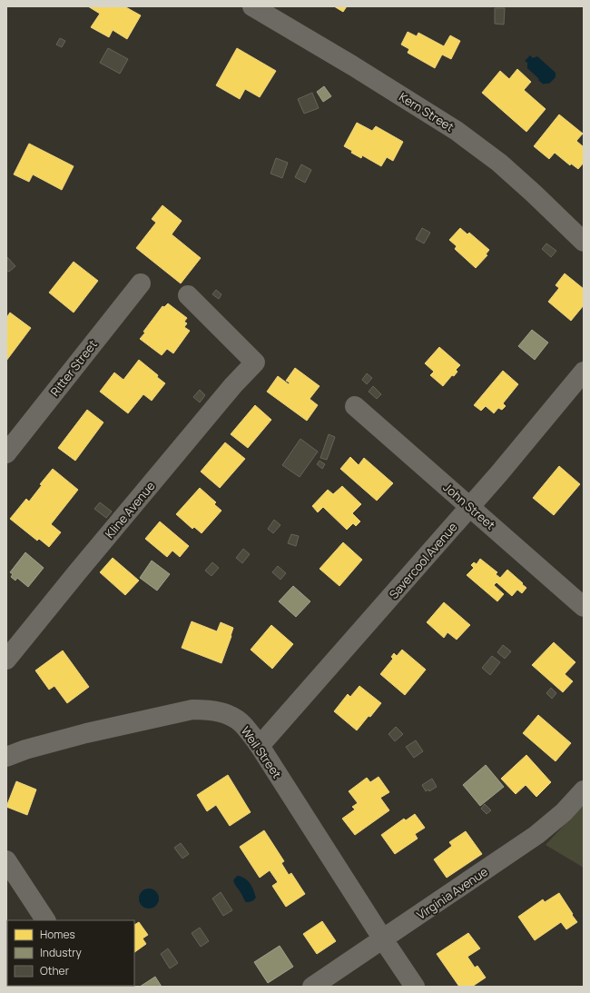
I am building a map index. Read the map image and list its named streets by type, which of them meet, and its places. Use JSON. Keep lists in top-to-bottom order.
{
  "streets": {
    "street": [
      "Kern Street",
      "Ritter Street",
      "John Street",
      "Kline Avenue",
      "Savercool Avenue",
      "Weil Street",
      "Virginia Avenue"
    ]
  },
  "crossings": [
    ["John Street", "Savercool Avenue"],
    ["Savercool Avenue", "Weil Street"],
    ["Weil Street", "Virginia Avenue"]
  ],
  "legend": ["Homes", "Industry", "Other"]
}
